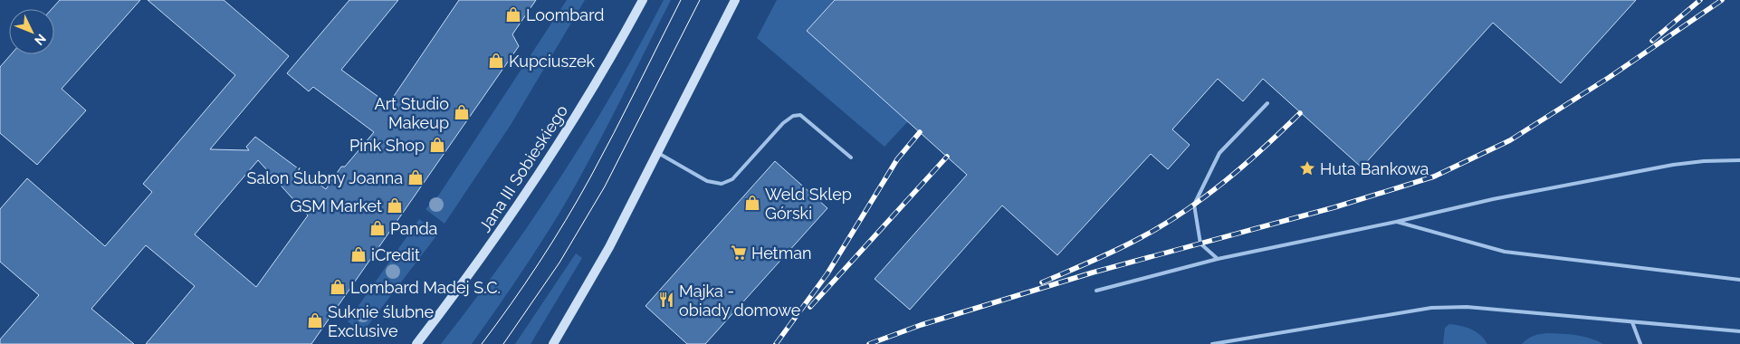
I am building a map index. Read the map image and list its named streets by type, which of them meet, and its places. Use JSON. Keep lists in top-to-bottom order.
{
  "streets": {
    "main road": ["Jana III Sobieskiego"]
  },
  "places": {
    "shop": [
      "Loombard",
      "Kupciuszek",
      "Art Studio Makeup",
      "Pink Shop",
      "Salon Ślubny Joanna",
      "Weld Sklep Górski",
      "GSM Market",
      "Panda",
      "iCredit",
      "Lombard Madej S.C.",
      "Suknie ślubne Exclusive"
    ],
    "place": ["Huta Bankowa"],
    "supermarket": ["Hetman"],
    "restaurant": ["Majka - obiady domowe"]
  },
  "north": "bottom right"
}
